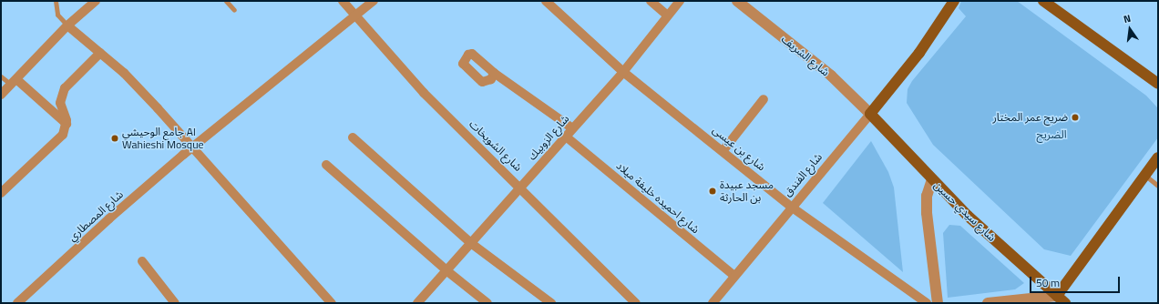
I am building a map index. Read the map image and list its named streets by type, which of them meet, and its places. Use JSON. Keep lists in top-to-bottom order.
{
  "streets": {
    "main road": ["شارع سيدي حسين"],
    "street": [
      "شارع الشريف",
      "شارع الزوبيك",
      "شارع الشويخات",
      "شارع بن عيسى",
      "شارع الفندق",
      "شارع احميده خليفة ميلاد",
      "شارع المصطاري"
    ]
  },
  "crossings": [
    ["شارع الشريف", "شارع الفندق"],
    ["شارع الشريف", "شارع سيدي حسين"],
    ["شارع الزوبيك", "شارع الشويخات"],
    ["شارع الزوبيك", "شارع بن عيسى"],
    ["شارع الزوبيك", "شارع احميده خليفة ميلاد"],
    ["شارع الشويخات", "شارع المصطاري"],
    ["شارع بن عيسى", "شارع الفندق"],
    ["شارع الفندق", "شارع احميده خليفة ميلاد"],
    ["شارع الفندق", "شارع سيدي حسين"]
  ],
  "parks": ["الضريح"],
  "places": ["ضريح عمر المختار", "جامع الوحيشي Al Wahieshi Mosque", "مسجد عبيدة بن الحارثة"],
  "scale_bar": "50 m",
  "north": "top"
}
